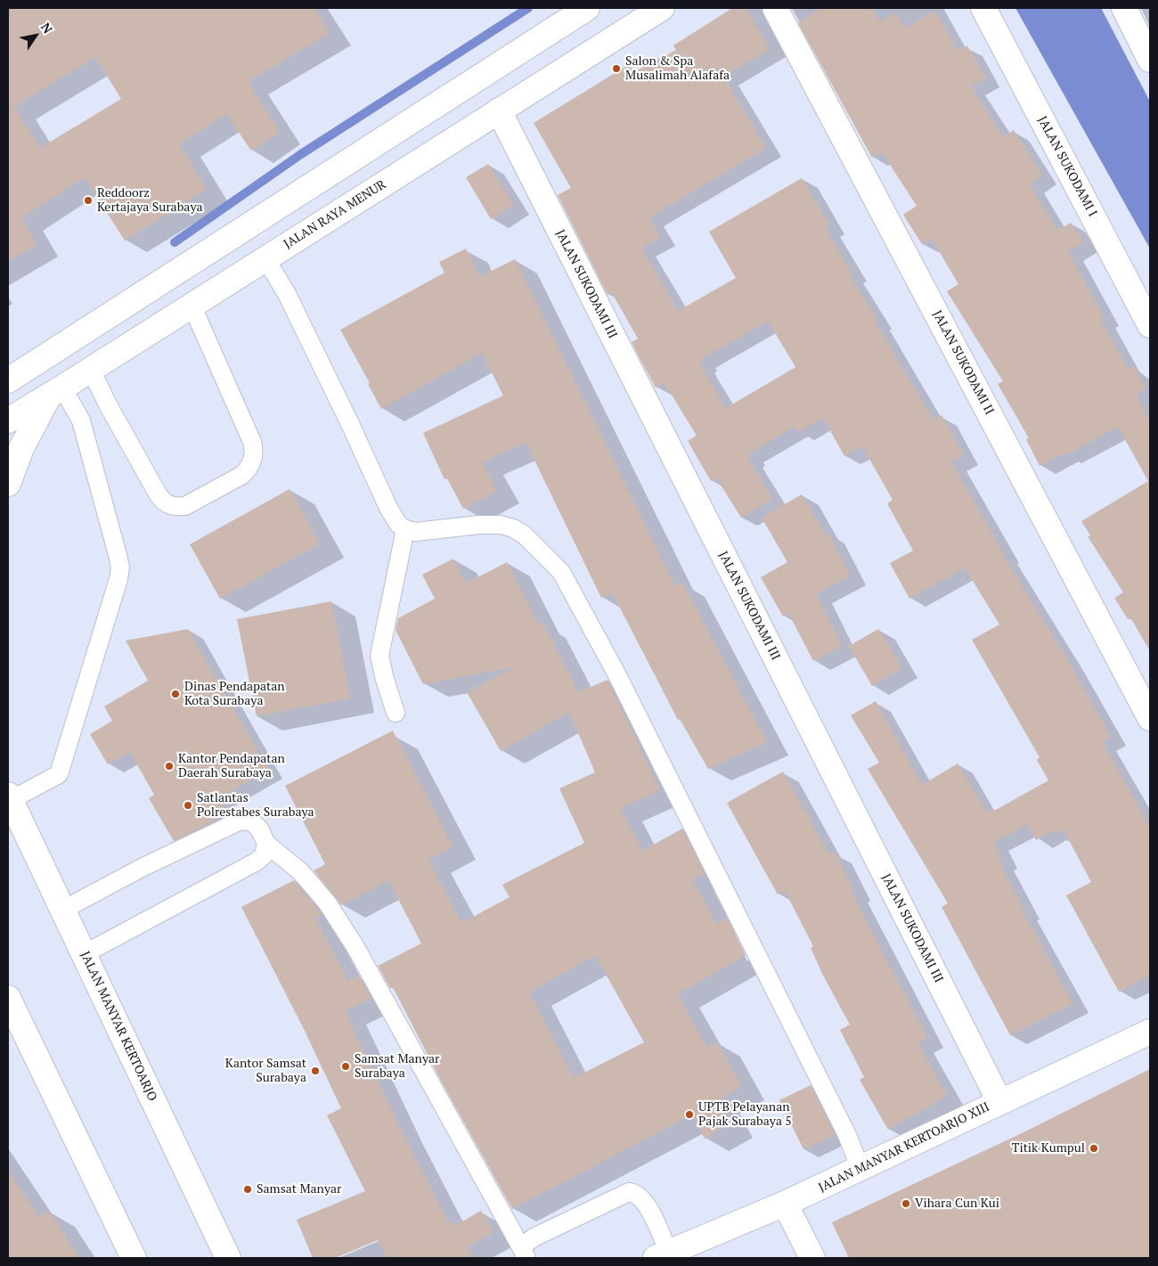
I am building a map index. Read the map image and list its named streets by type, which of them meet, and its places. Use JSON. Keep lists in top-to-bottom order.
{
  "streets": {
    "street": [
      "JALAN SUKODAMI I",
      "JALAN RAYA MENUR",
      "JALAN SUKODAMI III",
      "JALAN SUKODAMI II",
      "JALAN MANYAR KERTOARJO",
      "JALAN MANYAR KERTOARJO XIII"
    ]
  },
  "crossings": [
    ["JALAN RAYA MENUR", "JALAN SUKODAMI III"],
    ["JALAN SUKODAMI III", "JALAN MANYAR KERTOARJO XIII"]
  ],
  "places": [
    "Salon & Spa Musalimah Alafafa",
    "Reddoorz Kertajaya Surabaya",
    "Dinas Pendapatan Kota Surabaya",
    "Kantor Pendapatan Daerah Surabaya",
    "Satlantas Polrestabes Surabaya",
    "Samsat Manyar Surabaya",
    "Kantor Samsat Surabaya",
    "UPTB Pelayanan Pajak Surabaya 5",
    "Titik Kumpul",
    "Samsat Manyar",
    "Vihara Cun Kui"
  ],
  "north": "top right"
}
